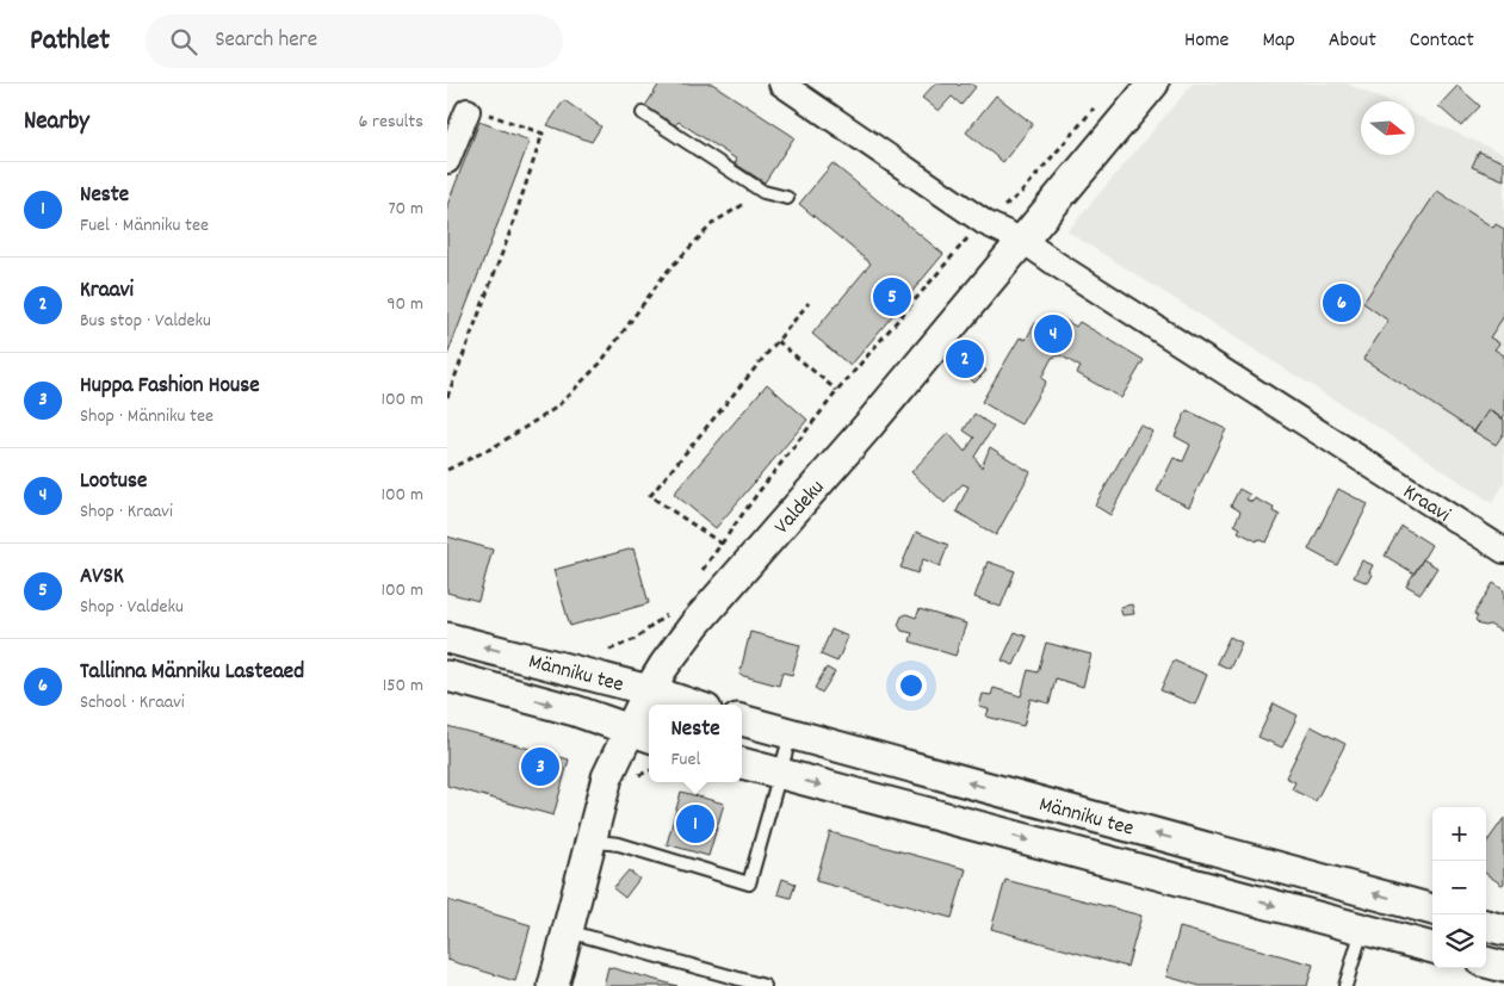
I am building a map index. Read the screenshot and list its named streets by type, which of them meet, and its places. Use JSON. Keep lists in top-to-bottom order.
{
  "streets": {
    "street": ["Kraavi", "Valdeku", "Männiku tee"]
  },
  "crossings": [
    ["Kraavi", "Valdeku"],
    ["Valdeku", "Männiku tee"]
  ],
  "north": "right",
  "page": {
    "header": "Pathlet",
    "search": "Search here",
    "nav": [
      "Home",
      "Map",
      "About",
      "Contact"
    ],
    "heading": ["Nearby", "6 results"],
    "list": [
      {
        "mark": "1",
        "name": "Neste",
        "note": "Fuel · Männiku tee",
        "value": "70 m"
      },
      {
        "mark": "2",
        "name": "Kraavi",
        "note": "Bus stop · Valdeku",
        "value": "90 m"
      },
      {
        "mark": "3",
        "name": "Huppa Fashion House",
        "note": "Shop · Männiku tee",
        "value": "100 m"
      },
      {
        "mark": "4",
        "name": "Lootuse",
        "note": "Shop · Kraavi",
        "value": "100 m"
      },
      {
        "mark": "5",
        "name": "AVSK",
        "note": "Shop · Valdeku",
        "value": "100 m"
      },
      {
        "mark": "6",
        "name": "Tallinna Männiku Lasteaed",
        "note": "School · Kraavi",
        "value": "150 m"
      }
    ],
    "pins": [
      "5",
      "6",
      "4",
      "2",
      "3",
      "1"
    ],
    "popup": ["Neste", "Fuel"],
    "map_buttons": ["+", "−"]
  }
}
